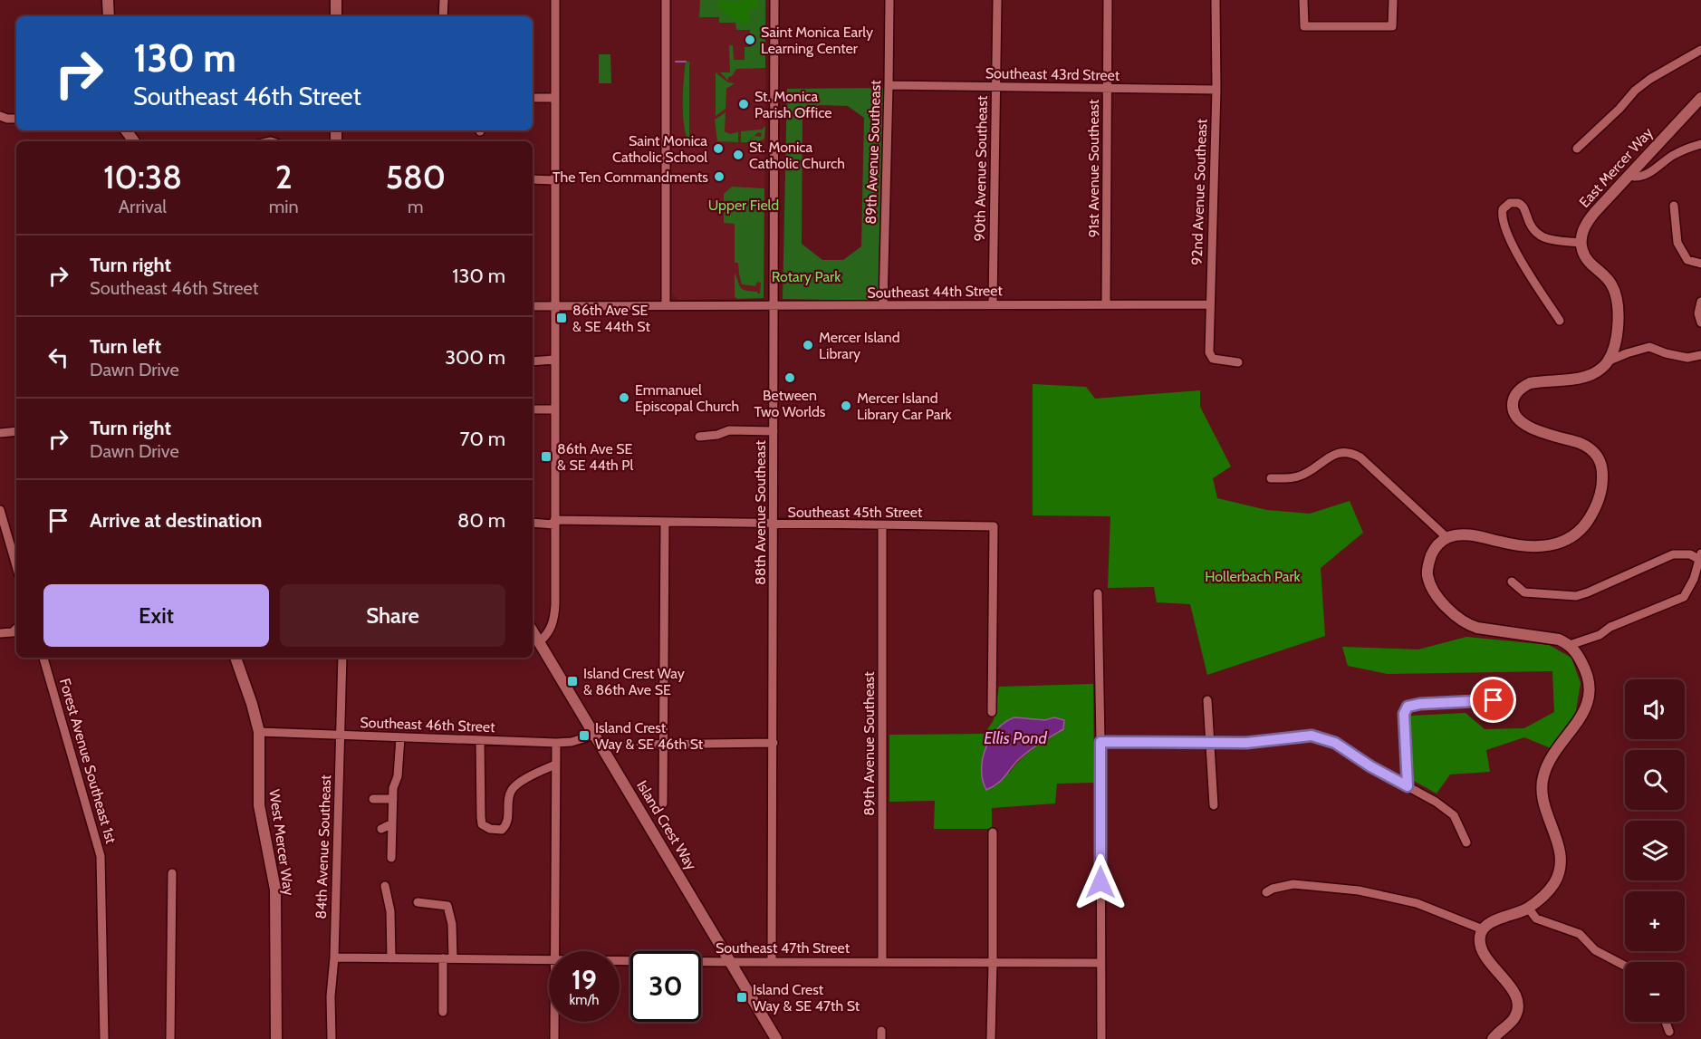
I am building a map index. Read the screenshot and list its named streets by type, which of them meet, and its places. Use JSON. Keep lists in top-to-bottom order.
{
  "streets": {
    "street": [
      "Southeast 43rd Street",
      "89th Avenue Southeast",
      "East Mercer Way",
      "90th Avenue Southeast",
      "91st Avenue Southeast",
      "92nd Avenue Southeast",
      "Southeast 44th Street",
      "Southeast 45th Street",
      "88th Avenue Southeast",
      "Southeast 46th Street",
      "Forest Avenue Southeast 1st",
      "Island Crest Way",
      "West Mercer Way",
      "84th Avenue Southeast",
      "Southeast 47th Street"
    ]
  },
  "crossings": [
    ["Southeast 43rd Street", "89th Avenue Southeast"],
    ["Southeast 43rd Street", "90th Avenue Southeast"],
    ["Southeast 43rd Street", "91st Avenue Southeast"],
    ["Southeast 43rd Street", "92nd Avenue Southeast"],
    ["89th Avenue Southeast", "Southeast 44th Street"],
    ["89th Avenue Southeast", "Southeast 45th Street"],
    ["89th Avenue Southeast", "Southeast 47th Street"],
    ["90th Avenue Southeast", "Southeast 44th Street"],
    ["91st Avenue Southeast", "Southeast 44th Street"],
    ["92nd Avenue Southeast", "Southeast 44th Street"],
    ["Southeast 44th Street", "88th Avenue Southeast"],
    ["Southeast 45th Street", "88th Avenue Southeast"],
    ["88th Avenue Southeast", "Southeast 47th Street"],
    ["Southeast 46th Street", "Island Crest Way"],
    ["Southeast 46th Street", "West Mercer Way"],
    ["Southeast 46th Street", "84th Avenue Southeast"],
    ["Island Crest Way", "Southeast 47th Street"],
    ["84th Avenue Southeast", "Southeast 47th Street"]
  ],
  "water": ["Ellis Pond"],
  "parks": ["Upper Field", "Rotary Park", "Hollerbach Park"],
  "places": {
    "other": [
      "Saint Monica Early Learning Center",
      "St. Monica Parish Office",
      "Saint Monica Catholic School",
      "St. Monica Catholic Church",
      "The Ten Commandments",
      "Mercer Island Library",
      "Between Two Worlds",
      "Emmanuel Episcopal Church",
      "Mercer Island Library Car Park"
    ],
    "transit": [
      "86th Ave SE & SE 44th St",
      "86th Ave SE & SE 44th Pl",
      "Island Crest Way & 86th Ave SE",
      "Island Crest Way & SE 46th St",
      "Island Crest Way & SE 47th St"
    ]
  },
  "page": {
    "turn": ["130 m", "Southeast 46th Street"],
    "eta": [
      "10:38",
      "Arrival",
      "2",
      "min",
      "580",
      "m"
    ],
    "list": [
      {
        "name": "Turn right",
        "note": "Southeast 46th Street",
        "value": "130 m"
      },
      {
        "name": "Turn left",
        "note": "Dawn Drive",
        "value": "300 m"
      },
      {
        "name": "Turn right",
        "note": "Dawn Drive",
        "value": "70 m"
      },
      {
        "name": "Arrive at destination",
        "value": "80 m"
      }
    ],
    "buttons": ["Exit", "Share"],
    "map_buttons": ["+", "−"],
    "speed": "19 km/h",
    "limit": "30"
  }
}
